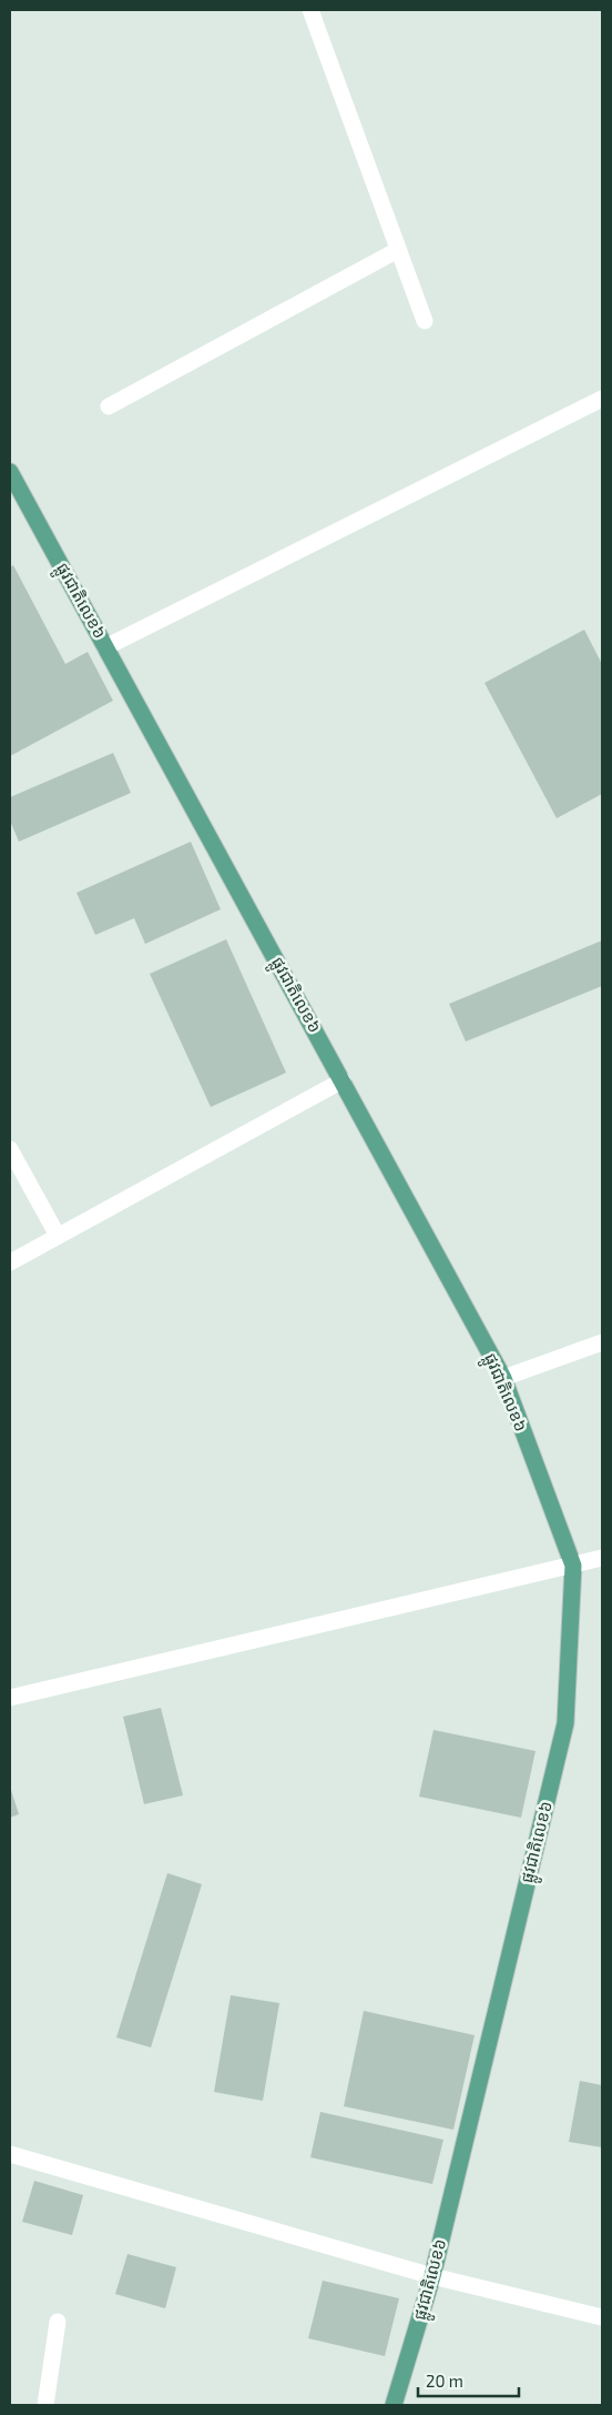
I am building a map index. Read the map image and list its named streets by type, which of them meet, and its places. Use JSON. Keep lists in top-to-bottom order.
{
  "streets": {
    "main road": ["ផ្លូវជាតិលេខ៦"]
  },
  "scale_bar": "20 m"
}
